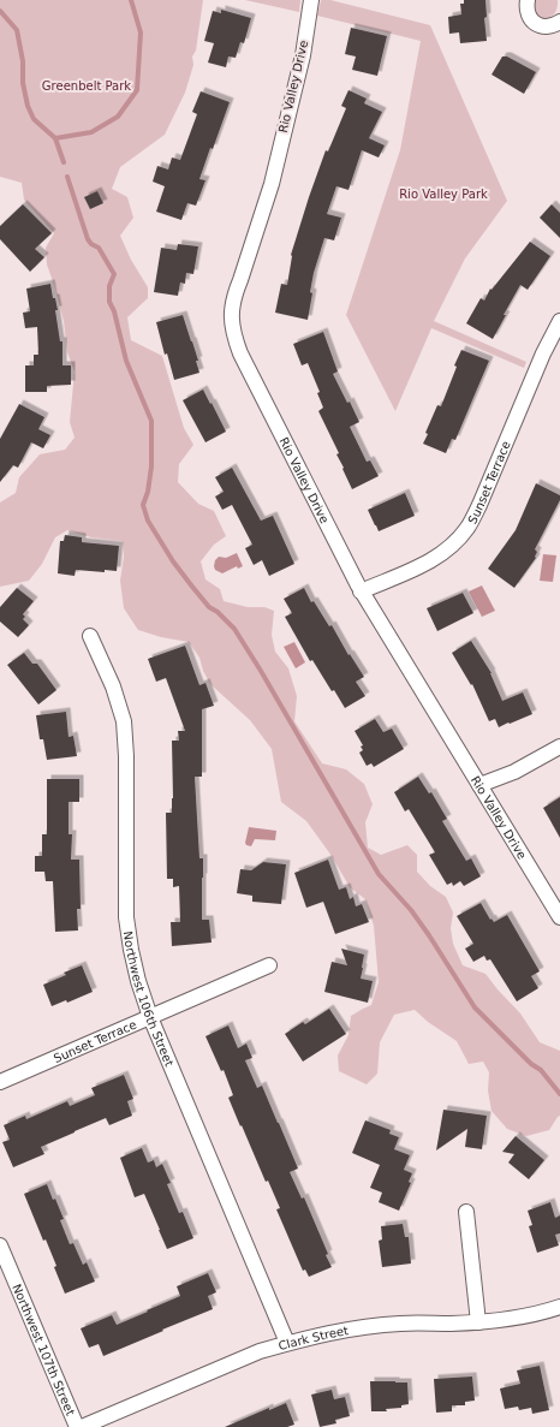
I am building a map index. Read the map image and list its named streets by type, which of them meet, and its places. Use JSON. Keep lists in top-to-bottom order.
{
  "streets": {
    "street": [
      "Rio Valley Drive",
      "Sunset Terrace",
      "Northwest 106th Street",
      "Clark Street",
      "Northwest 107th Street"
    ]
  },
  "crossings": [
    ["Rio Valley Drive", "Sunset Terrace"],
    ["Sunset Terrace", "Northwest 106th Street"],
    ["Northwest 106th Street", "Clark Street"]
  ],
  "parks": ["Greenbelt Park", "Rio Valley Park"]
}
